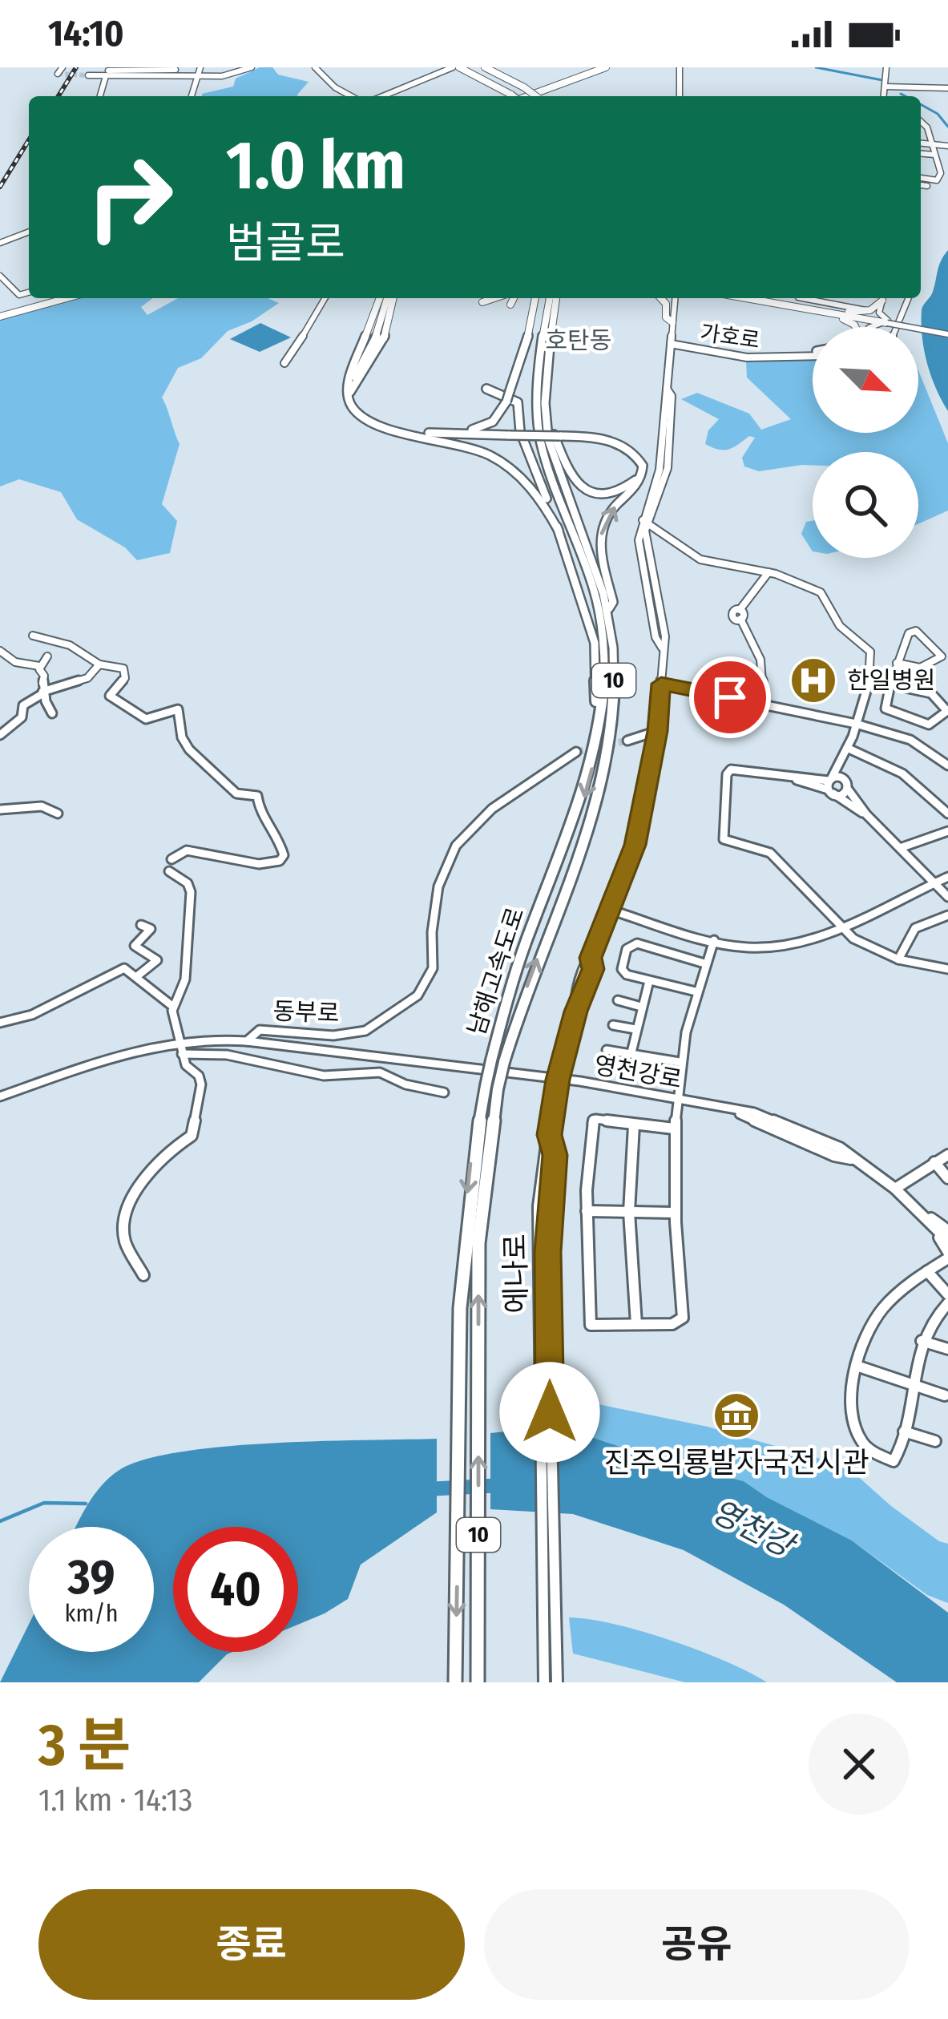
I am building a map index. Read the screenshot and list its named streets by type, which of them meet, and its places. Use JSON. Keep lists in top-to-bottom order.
{
  "streets": {
    "highway": ["10", "남해고속도로"],
    "street": [
      "가호로",
      "동부로",
      "영천강로",
      "에나로"
    ]
  },
  "crossings": [
    ["동부로", "영천강로"],
    ["영천강로", "에나로"]
  ],
  "districts": ["호탄동"],
  "water": ["영천강"],
  "places": {
    "hospital": ["한일병원"],
    "museum": ["진주익룡발자국전시관"]
  },
  "north": "bottom right",
  "page": {
    "status": "14:10",
    "turn": ["1.0 km", "범골로"],
    "speed": "39 km/h",
    "limit": "40",
    "heading": ["3 분", "1.1 km · 14:13"],
    "buttons": ["종료", "공유"]
  }
}
